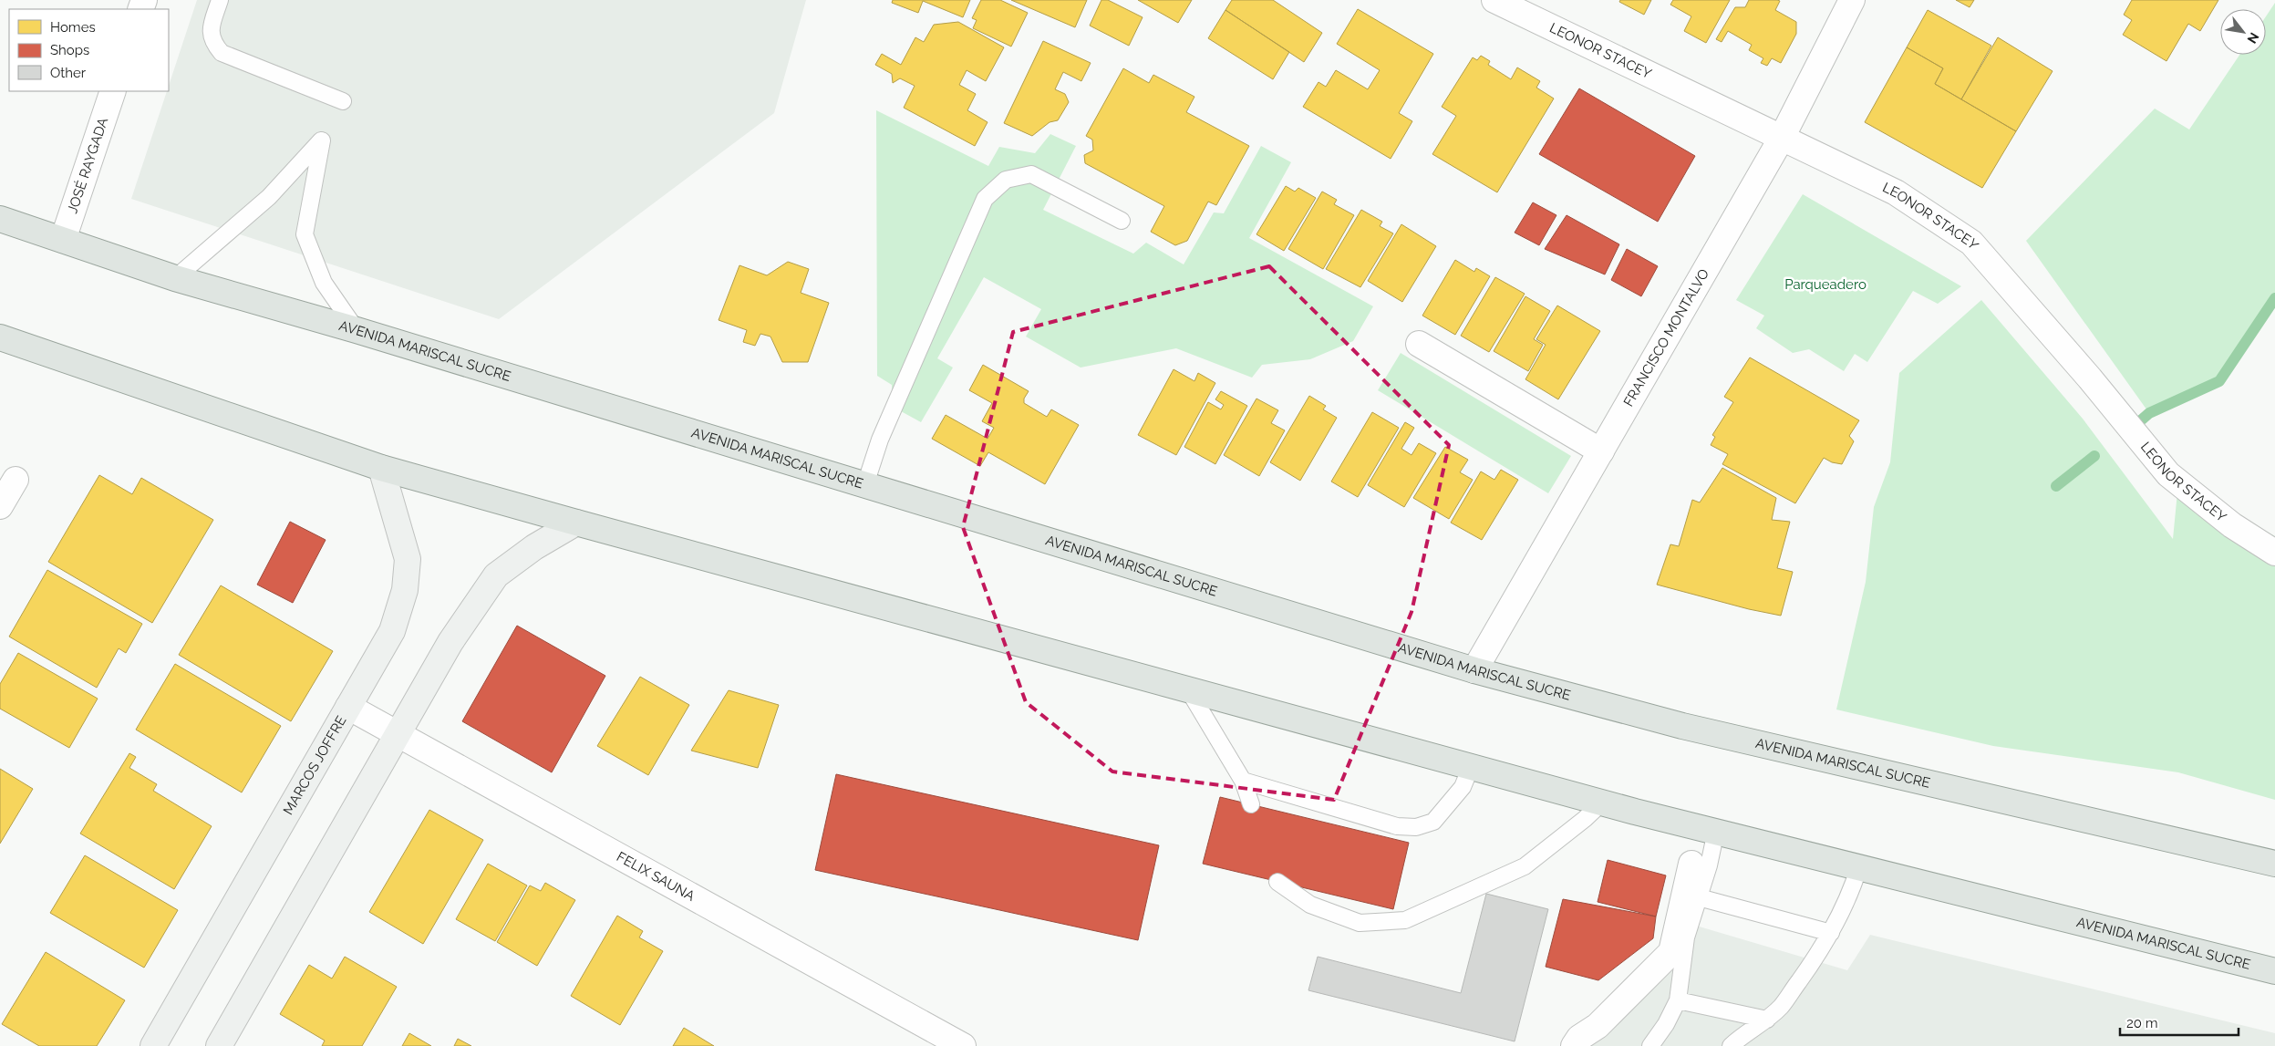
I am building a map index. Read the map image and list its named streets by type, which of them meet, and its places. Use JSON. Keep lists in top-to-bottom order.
{
  "streets": {
    "main road": ["AVENIDA MARISCAL SUCRE"],
    "street": [
      "LEONOR STACEY",
      "JOSÉ RAYGADA",
      "FRANCISCO MONTALVO",
      "MARCOS JOFFRE",
      "FELIX SAUNA"
    ]
  },
  "crossings": [
    ["LEONOR STACEY", "FRANCISCO MONTALVO"],
    ["JOSÉ RAYGADA", "AVENIDA MARISCAL SUCRE"],
    ["FRANCISCO MONTALVO", "AVENIDA MARISCAL SUCRE"],
    ["AVENIDA MARISCAL SUCRE", "MARCOS JOFFRE"],
    ["MARCOS JOFFRE", "FELIX SAUNA"]
  ],
  "parks": ["Parqueadero"],
  "legend": ["Homes", "Shops", "Other"],
  "scale_bar": "20 m",
  "north": "bottom right"
}
